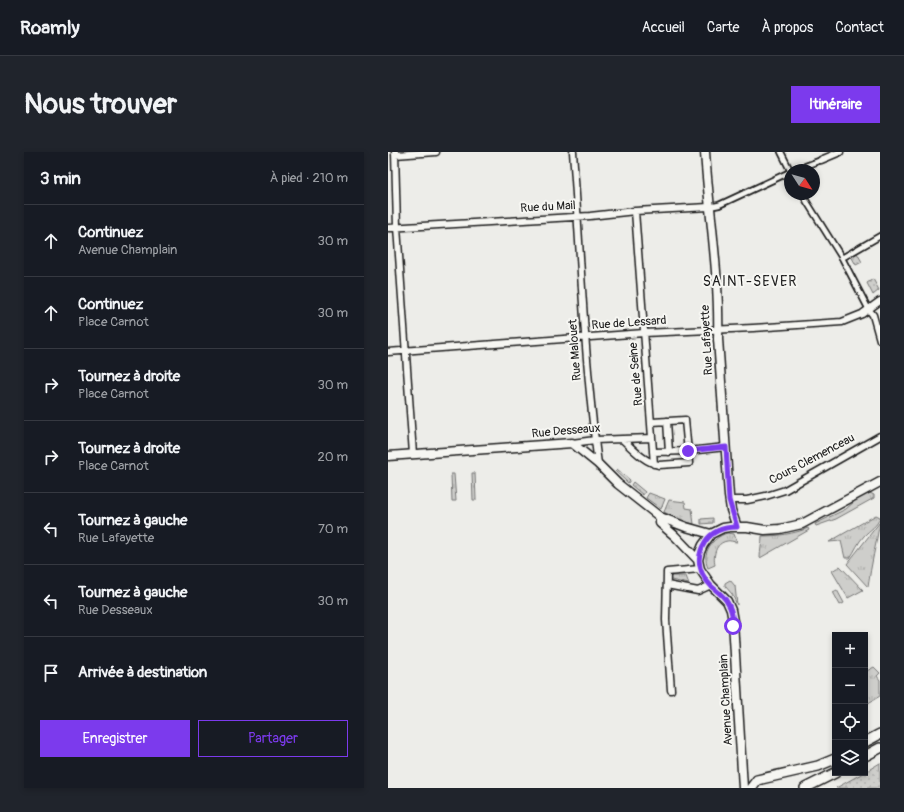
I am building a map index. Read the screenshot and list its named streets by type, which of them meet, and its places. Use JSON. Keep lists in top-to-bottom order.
{
  "streets": {
    "street": [
      "Rue du Mail",
      "Rue de Lessard",
      "Rue Lafayette",
      "Rue Malouet",
      "Rue de Seine",
      "Rue Desseaux",
      "Cours Clemenceau",
      "Avenue Champlain"
    ]
  },
  "crossings": [
    ["Rue du Mail", "Rue Lafayette"],
    ["Rue du Mail", "Rue Malouet"],
    ["Rue du Mail", "Rue de Seine"],
    ["Rue de Lessard", "Rue Lafayette"],
    ["Rue de Lessard", "Rue Malouet"],
    ["Rue de Lessard", "Rue de Seine"],
    ["Rue Lafayette", "Cours Clemenceau"],
    ["Rue Malouet", "Rue Desseaux"],
    ["Rue de Seine", "Rue Desseaux"]
  ],
  "districts": ["SAINT-SEVER"],
  "north": "bottom right",
  "page": {
    "header": "Roamly",
    "nav": [
      "Accueil",
      "Carte",
      "À propos",
      "Contact"
    ],
    "buttons": [
      "Itinéraire",
      ["Enregistrer", "Partager"]
    ],
    "title": "Nous trouver",
    "heading": ["3 min", "À pied · 210 m"],
    "list": [
      ["Continuez", "Avenue Champlain", "30 m"],
      ["Continuez", "Place Carnot", "30 m"],
      ["Tournez à droite", "Place Carnot", "30 m"],
      ["Tournez à droite", "Place Carnot", "20 m"],
      ["Tournez à gauche", "Rue Lafayette", "70 m"],
      ["Tournez à gauche", "Rue Desseaux", "30 m"],
      "Arrivée à destination"
    ],
    "map_buttons": ["+", "−"]
  }
}
